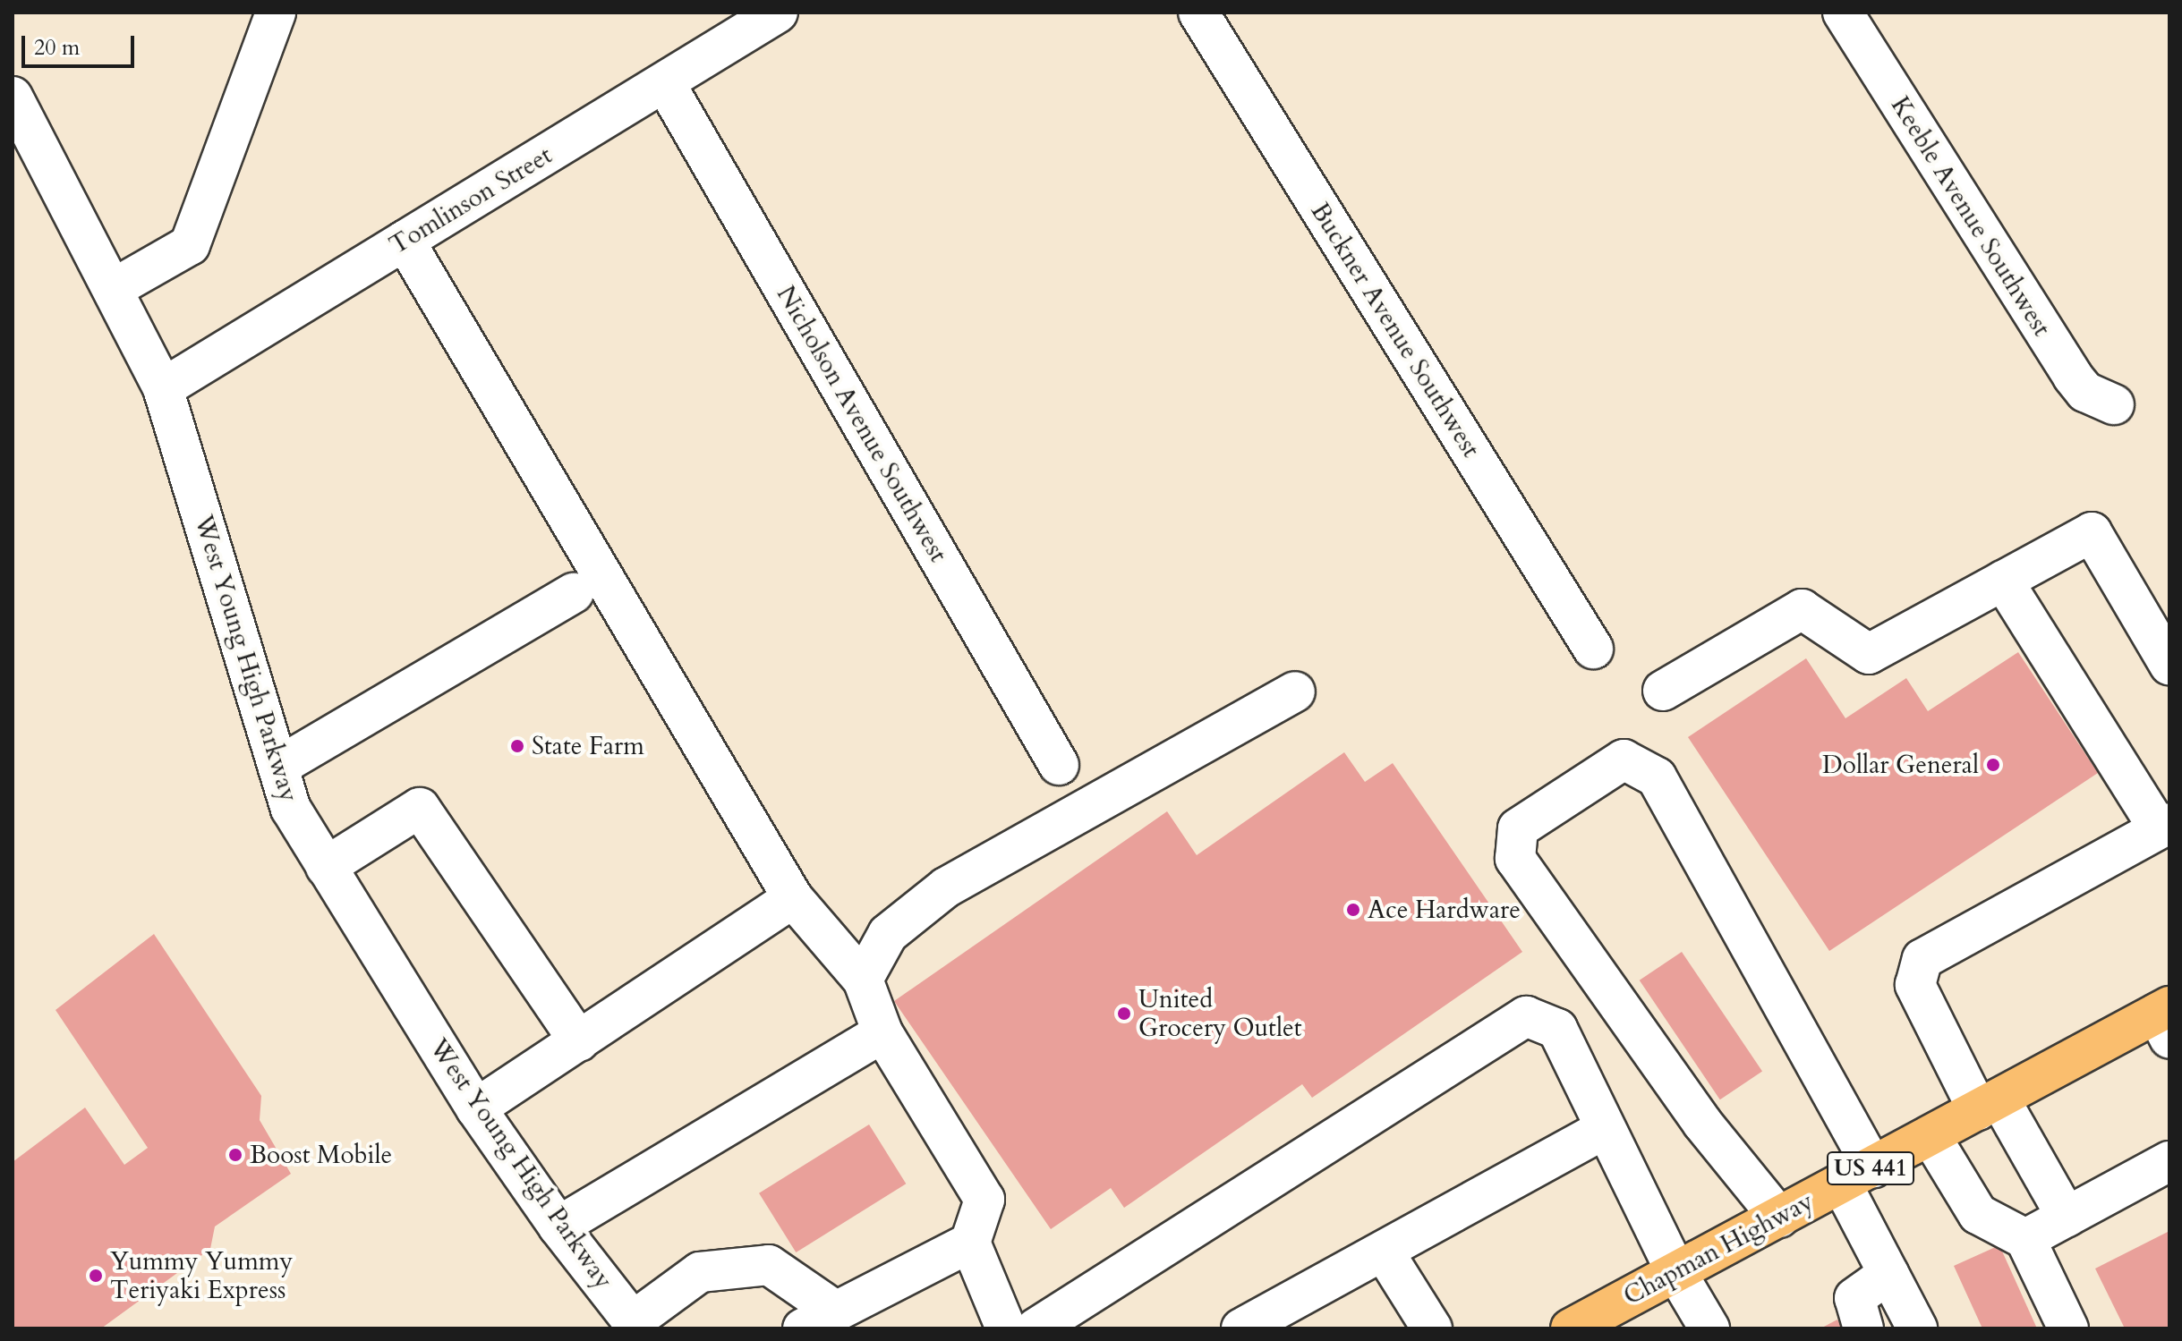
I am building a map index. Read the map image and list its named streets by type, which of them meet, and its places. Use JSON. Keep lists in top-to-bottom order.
{
  "streets": {
    "highway": ["US 441", "Chapman Highway"],
    "street": [
      "Tomlinson Street",
      "Keeble Avenue Southwest",
      "Buckner Avenue Southwest",
      "Nicholson Avenue Southwest",
      "West Young High Parkway"
    ]
  },
  "crossings": [
    ["Tomlinson Street", "Nicholson Avenue Southwest"],
    ["Tomlinson Street", "West Young High Parkway"]
  ],
  "places": [
    "State Farm",
    "Dollar General",
    "Ace Hardware",
    "United Grocery Outlet",
    "Boost Mobile",
    "Yummy Yummy Teriyaki Express"
  ],
  "scale_bar": "20 m"
}
